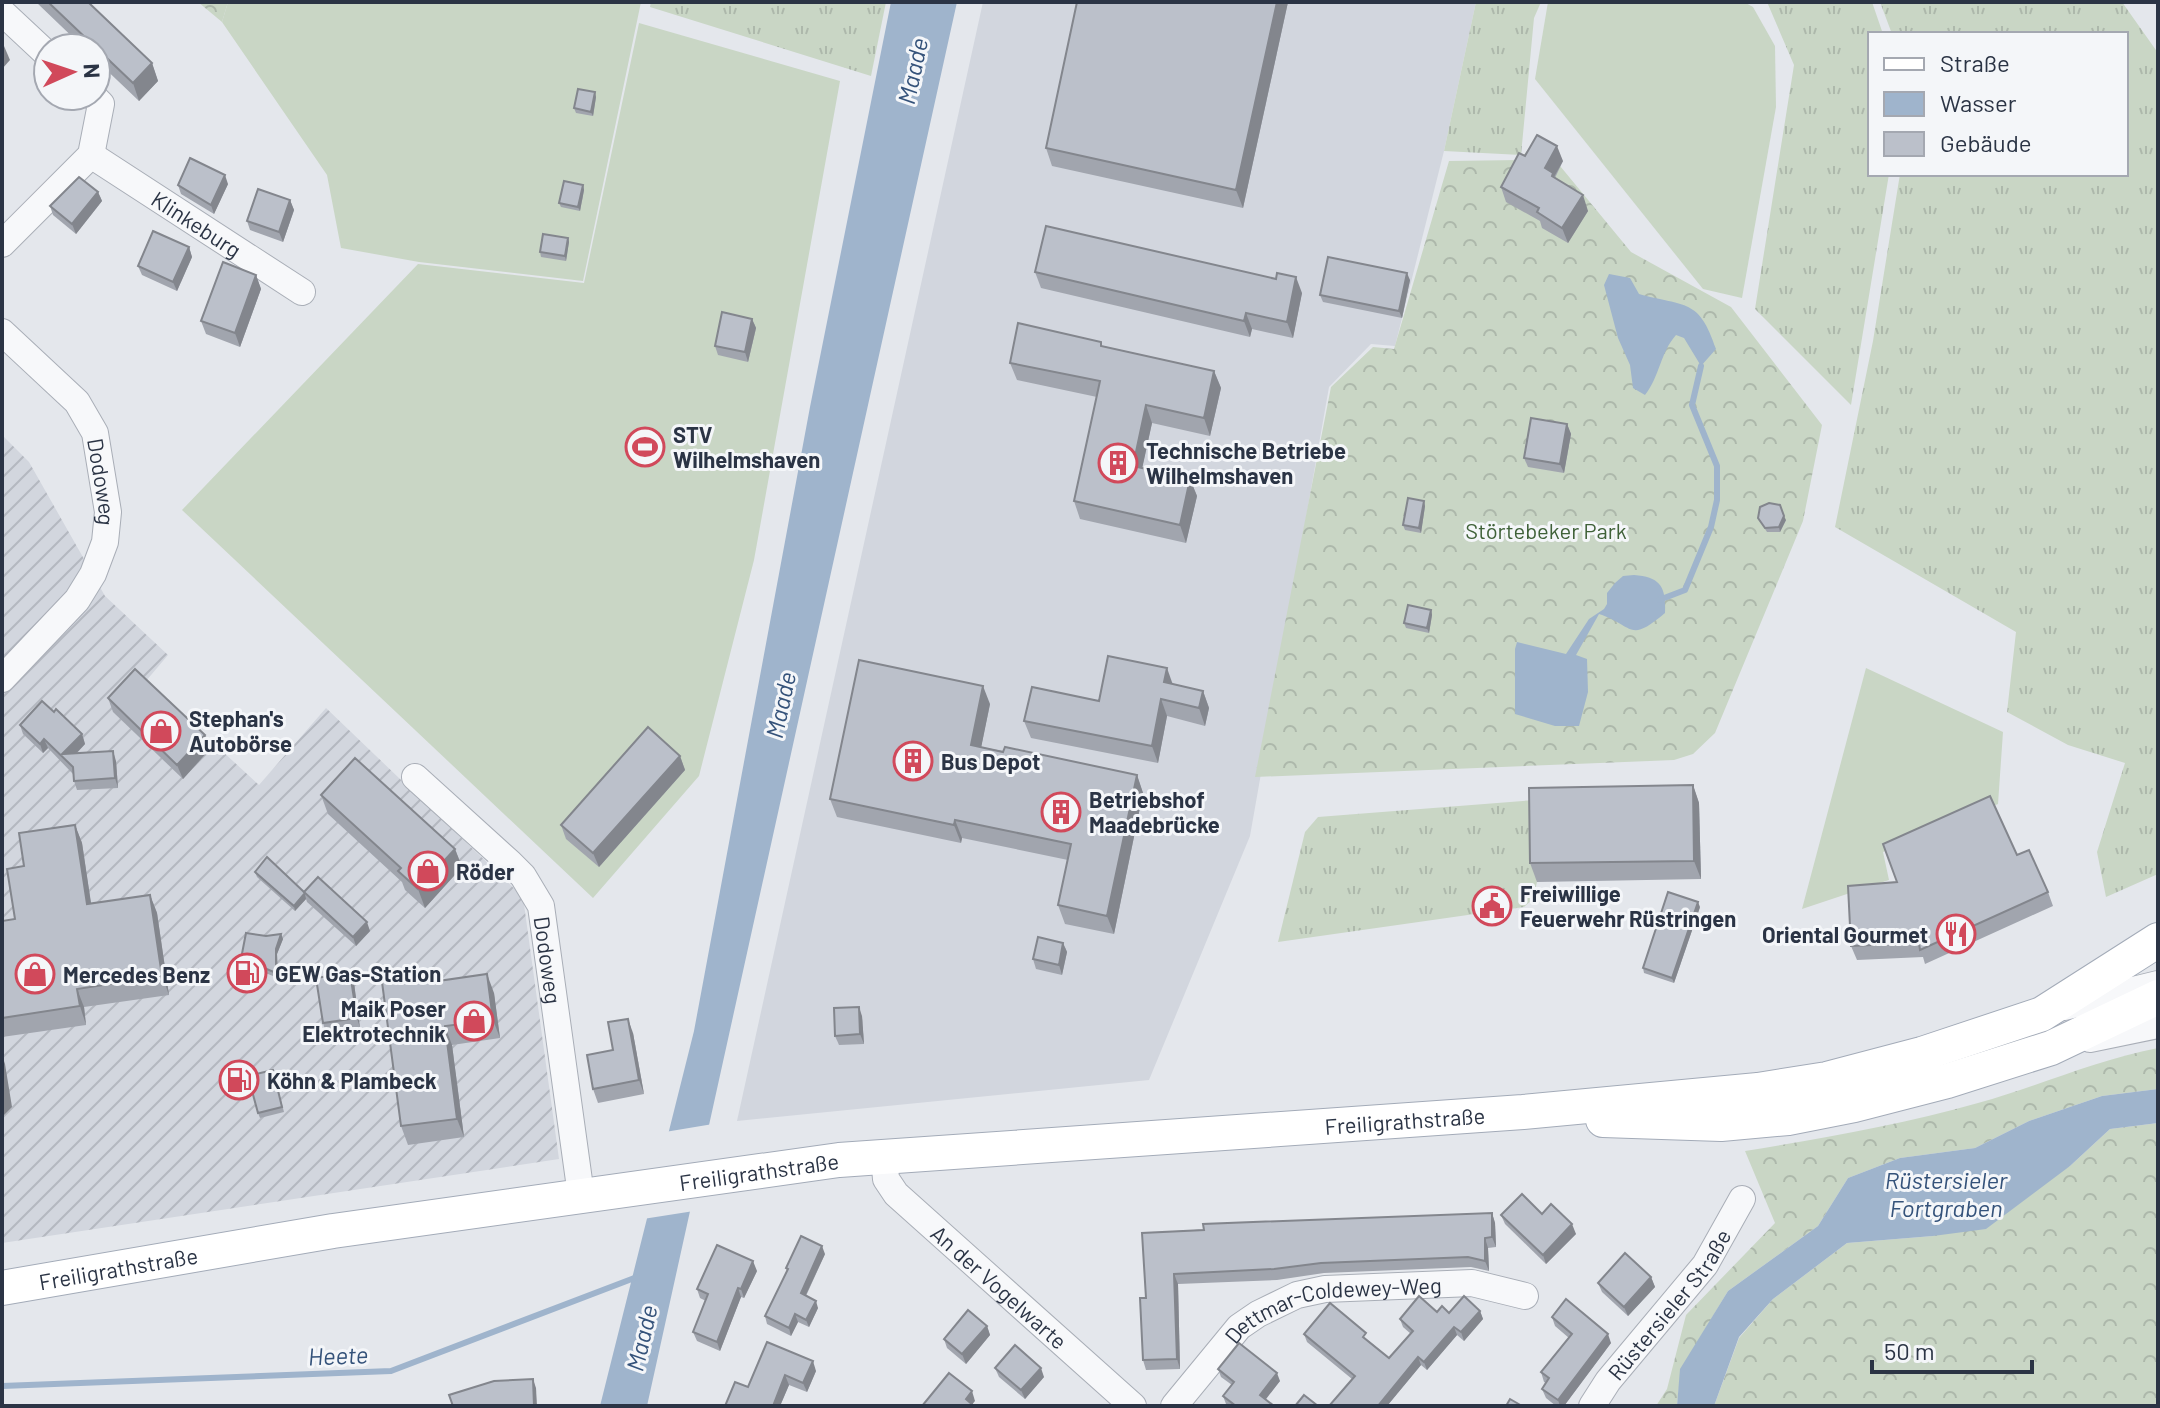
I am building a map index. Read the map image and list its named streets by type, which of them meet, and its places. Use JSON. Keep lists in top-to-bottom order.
{
  "streets": {
    "main road": ["Freiligrathstraße"],
    "street": [
      "Klinkeburg",
      "Dodoweg",
      "An der Vogelwarte",
      "Rüstersieler Straße",
      "Dettmar-Coldewey-Weg"
    ]
  },
  "crossings": [
    ["Dodoweg", "Freiligrathstraße"],
    ["Freiligrathstraße", "An der Vogelwarte"]
  ],
  "water": ["Maade", "Rüstersieler Fortgraben", "Heete"],
  "parks": ["Störtebeker Park"],
  "places": {
    "sports": ["STV Wilhelmshaven"],
    "building": ["Technische Betriebe Wilhelmshaven", "Bus Depot", "Betriebshof Maadebrücke"],
    "shop": [
      "Stephan's Autobörse",
      "Röder",
      "Mercedes Benz",
      "Maik Poser Elektrotechnik"
    ],
    "public building": ["Freiwillige Feuerwehr Rüstringen"],
    "restaurant": ["Oriental Gourmet"],
    "fuel station": ["GEW Gas-Station", "Köhn & Plambeck"]
  },
  "legend": ["Straße", "Wasser", "Gebäude"],
  "scale_bar": "50 m",
  "north": "right"
}
